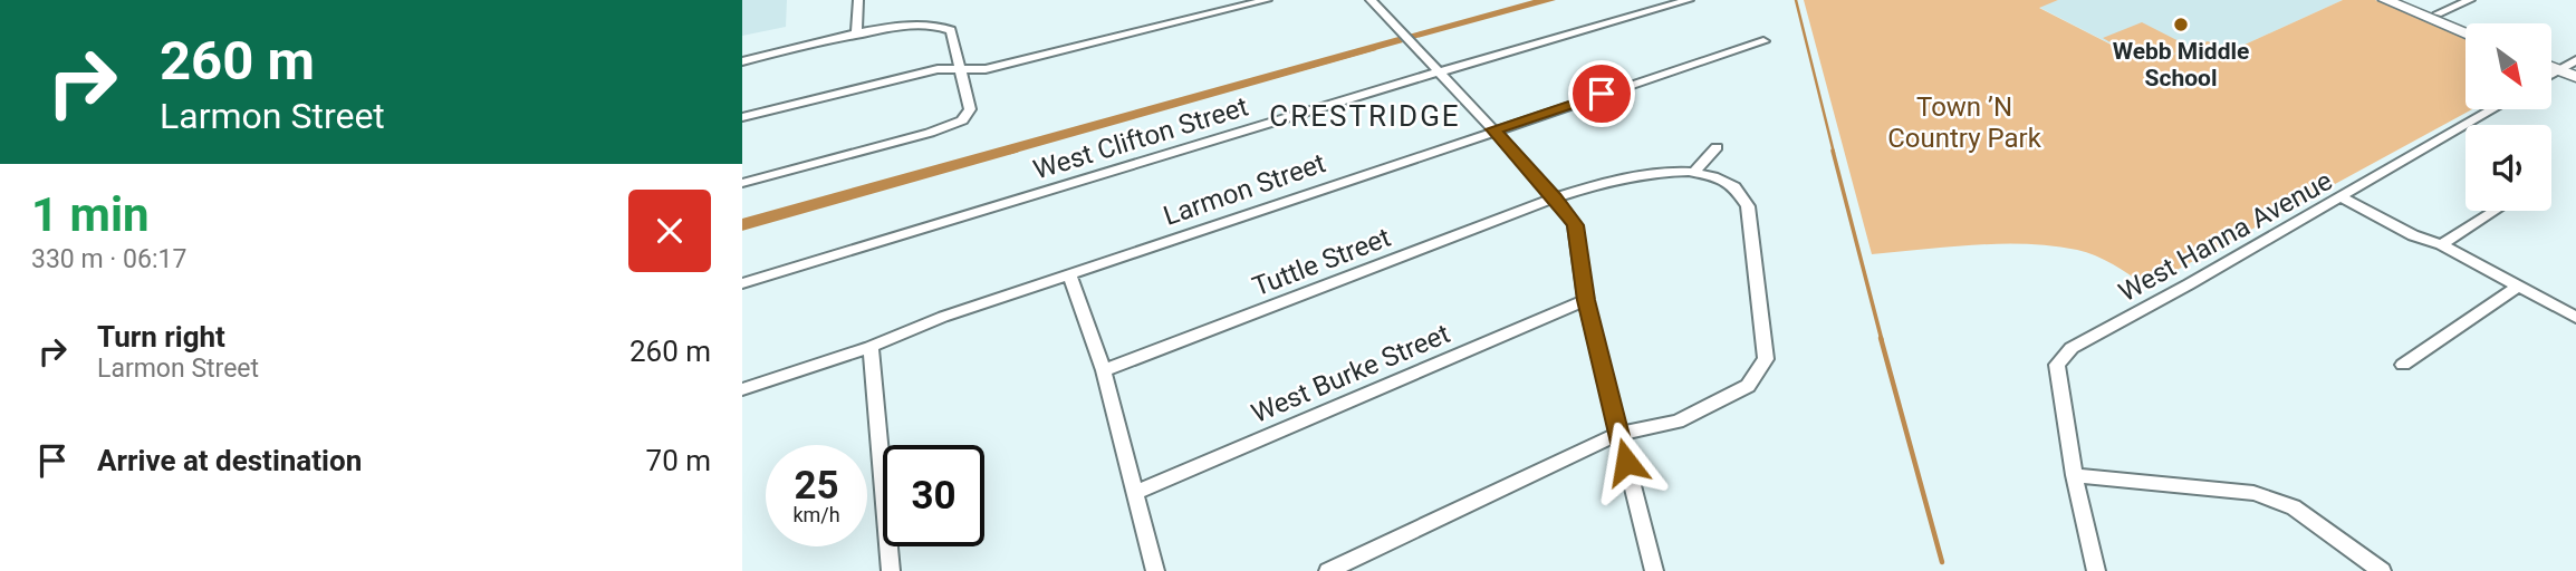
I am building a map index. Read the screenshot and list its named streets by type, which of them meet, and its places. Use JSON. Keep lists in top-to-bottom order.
{
  "streets": {
    "street": [
      "West Clifton Street",
      "Larmon Street",
      "West Hanna Avenue",
      "Tuttle Street",
      "West Burke Street"
    ]
  },
  "districts": ["CRESTRIDGE"],
  "parks": ["Town ’N Country Park"],
  "places": ["Webb Middle School"],
  "north": "bottom right",
  "page": {
    "turn": ["260 m", "Larmon Street"],
    "heading": ["1 min", "330 m · 06:17"],
    "list": [
      {
        "name": "Turn right",
        "note": "Larmon Street",
        "value": "260 m"
      },
      {
        "name": "Arrive at destination",
        "value": "70 m"
      }
    ],
    "speed": "25 km/h",
    "limit": "30"
  }
}
